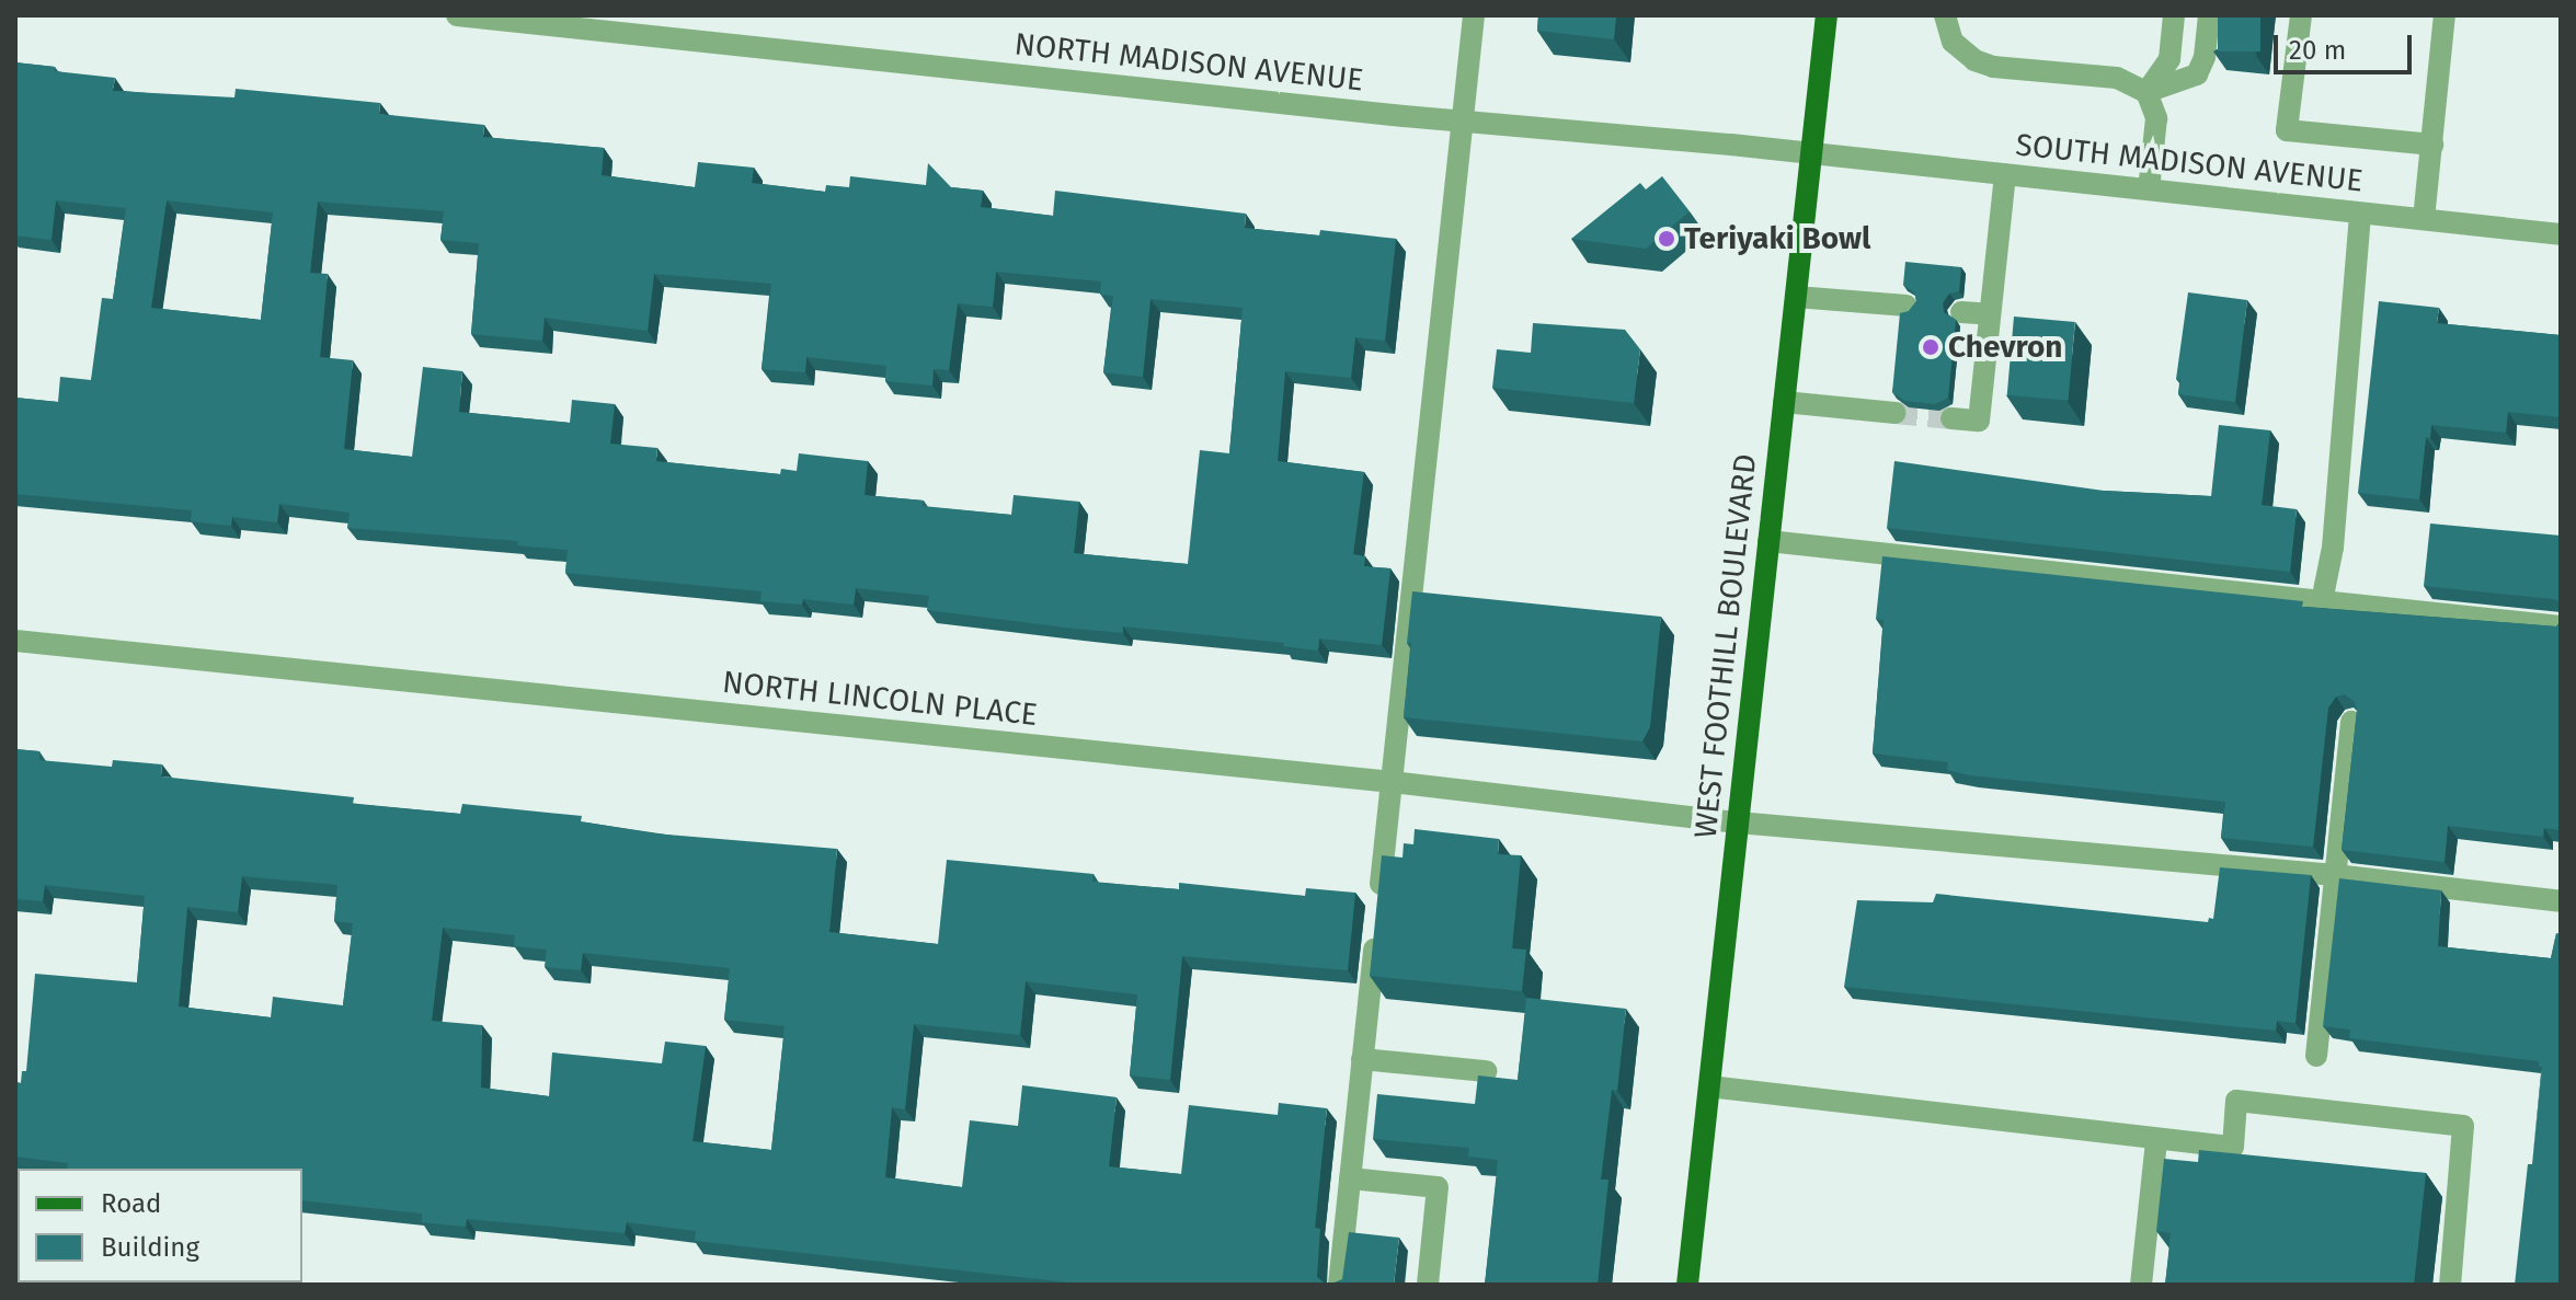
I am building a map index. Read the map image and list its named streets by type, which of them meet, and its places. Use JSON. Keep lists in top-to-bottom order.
{
  "streets": {
    "main road": ["WEST FOOTHILL BOULEVARD"],
    "street": ["NORTH MADISON AVENUE", "SOUTH MADISON AVENUE", "NORTH LINCOLN PLACE"]
  },
  "crossings": [
    ["NORTH MADISON AVENUE", "SOUTH MADISON AVENUE"],
    ["NORTH MADISON AVENUE", "WEST FOOTHILL BOULEVARD"],
    ["SOUTH MADISON AVENUE", "WEST FOOTHILL BOULEVARD"],
    ["WEST FOOTHILL BOULEVARD", "NORTH LINCOLN PLACE"]
  ],
  "places": ["Teriyaki Bowl", "Chevron"],
  "legend": ["Road", "Building"],
  "scale_bar": "20 m"
}
